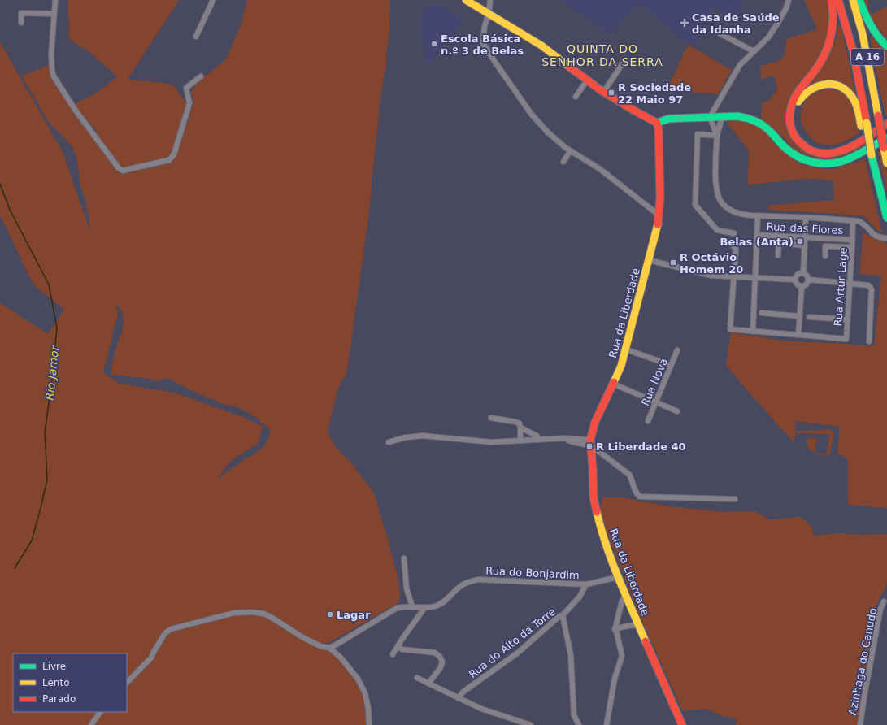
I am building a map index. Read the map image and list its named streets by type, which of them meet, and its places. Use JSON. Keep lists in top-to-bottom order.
{
  "streets": {
    "main road": ["A 16", "Rua da Liberdade"],
    "street": [
      "Rua das Flores",
      "Rua Artur Lage",
      "Rua Nova",
      "Rua do Bonjardim",
      "Rua do Alto da Torre",
      "Azinhaga do Canudo"
    ]
  },
  "crossings": [
    ["Rua das Flores", "Rua Artur Lage"],
    ["Rua da Liberdade", "Rua do Bonjardim"],
    ["Rua do Bonjardim", "Rua do Alto da Torre"]
  ],
  "districts": ["QUINTA DO SENHOR DA SERRA"],
  "water": ["Rio Jamor"],
  "places": {
    "health": ["Casa de Saúde da Idanha"],
    "other": ["Escola Básica n.º 3 de Belas", "Lagar"],
    "transit": [
      "R Sociedade 22 Maio 97",
      "Belas (Anta)",
      "R Octávio Homem 20",
      "R Liberdade 40"
    ]
  },
  "legend": ["Livre", "Lento", "Parado"]
}
